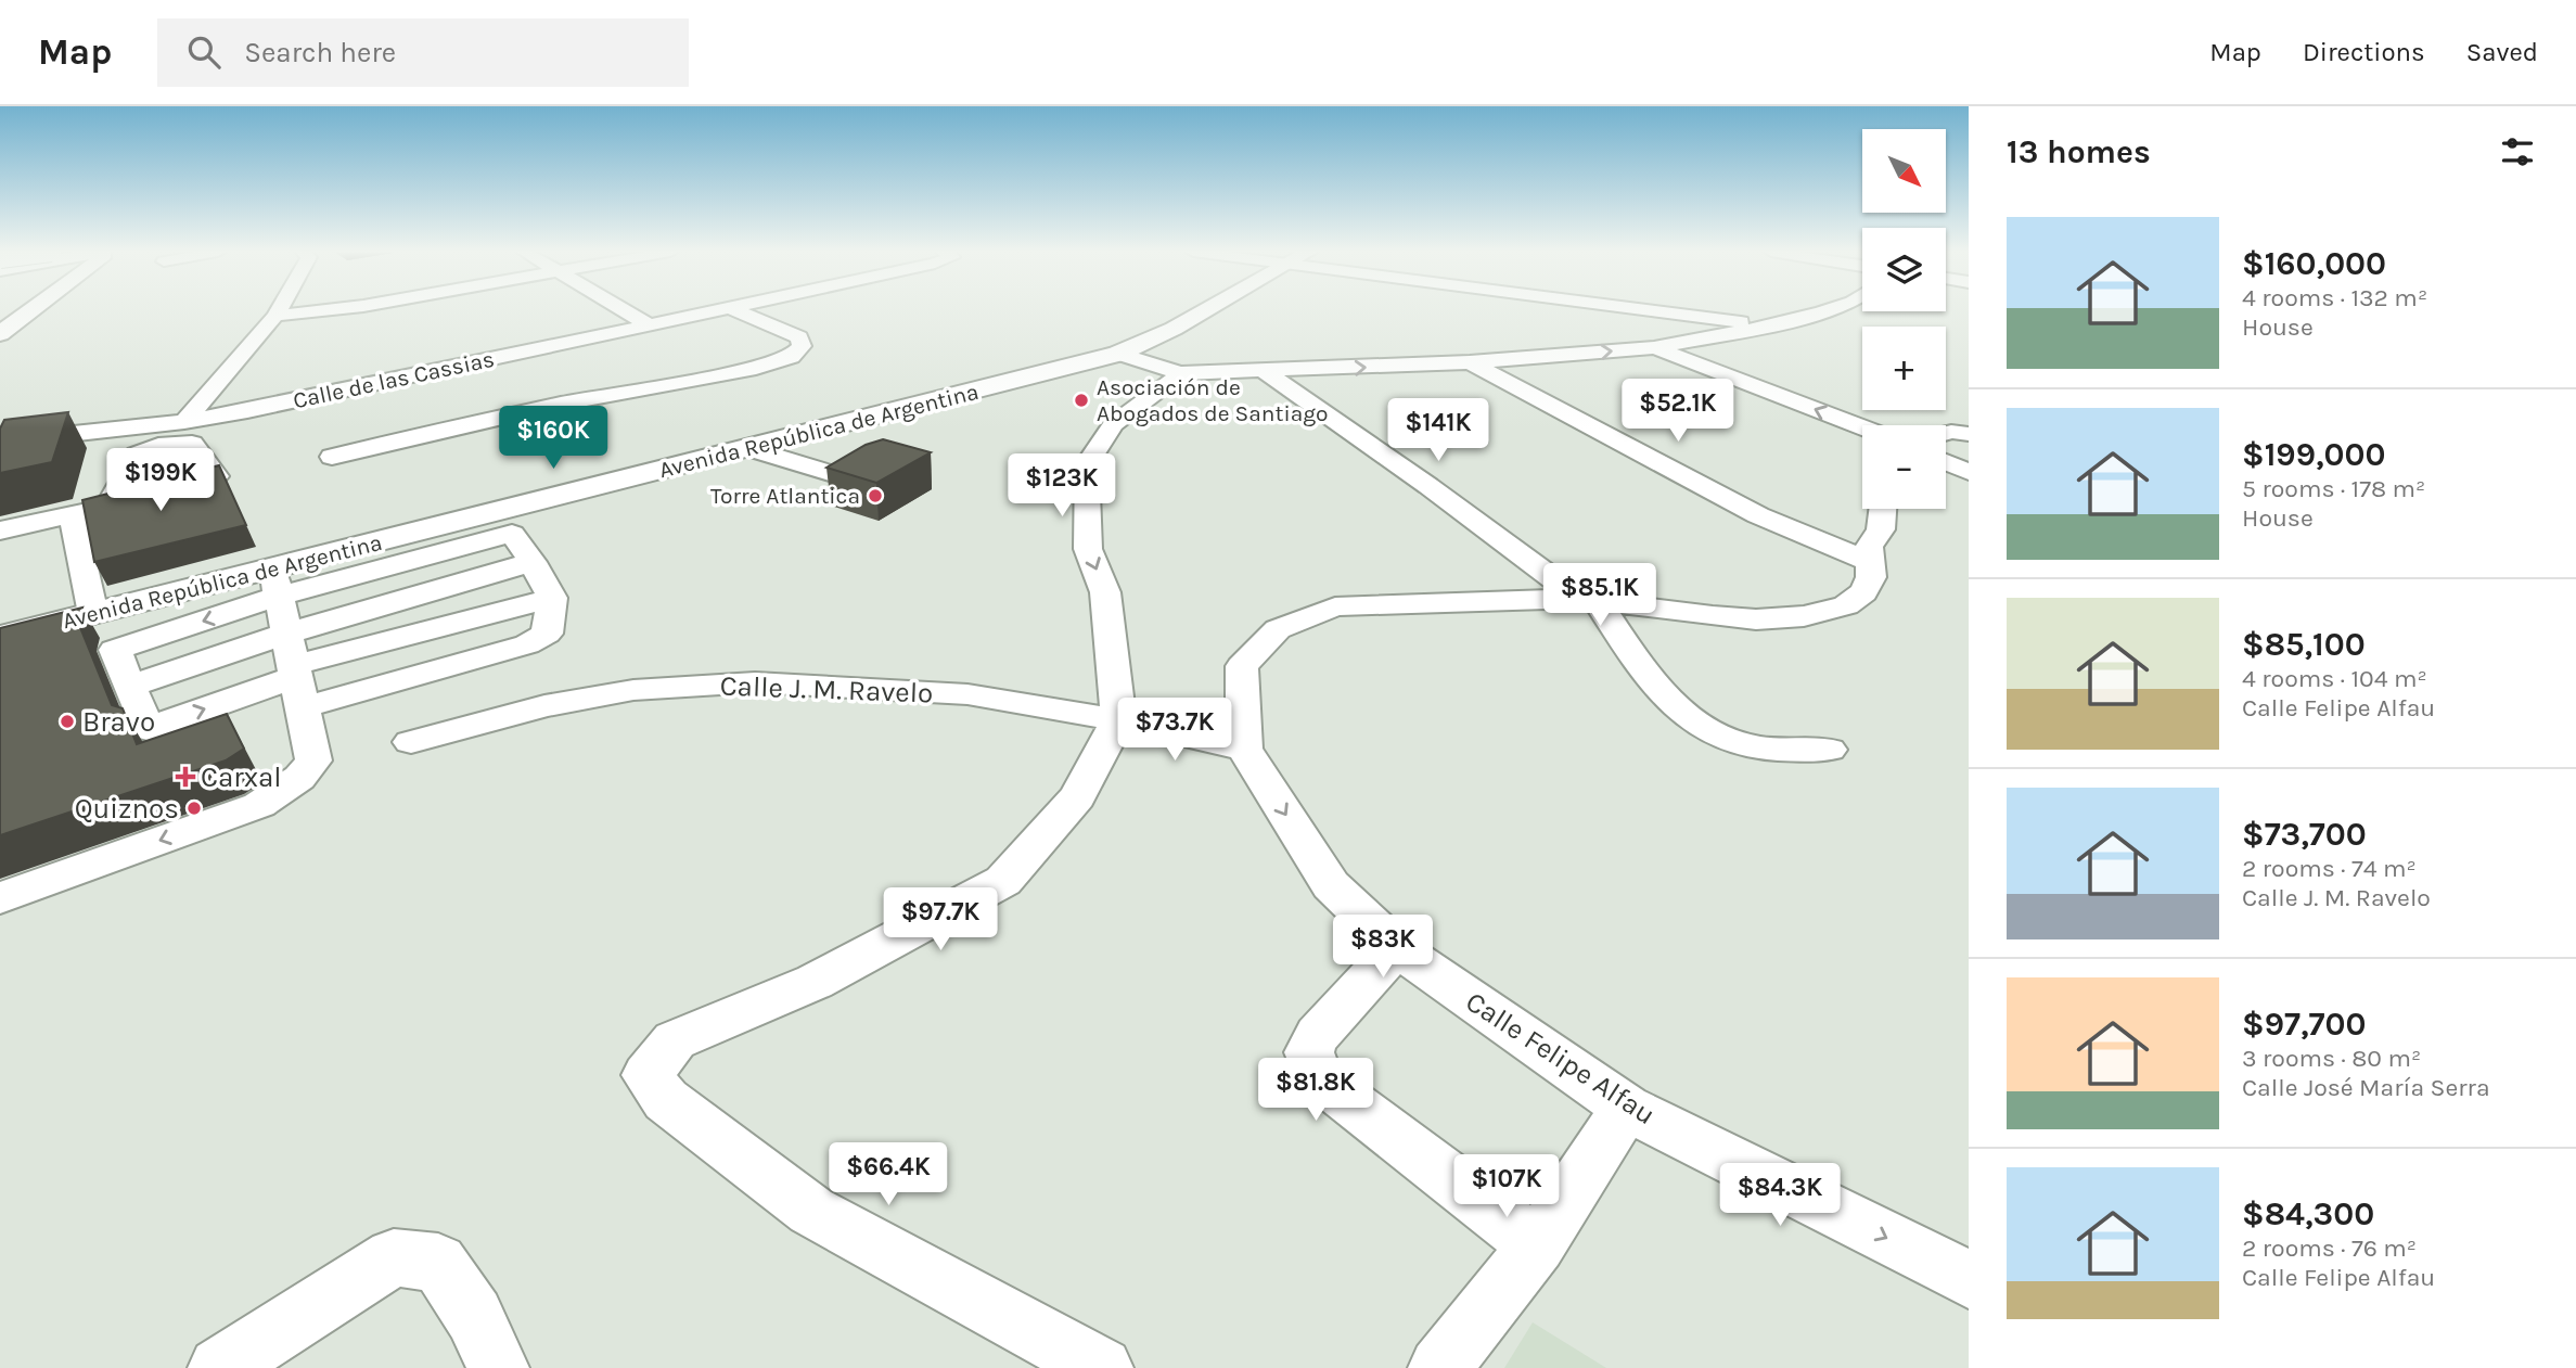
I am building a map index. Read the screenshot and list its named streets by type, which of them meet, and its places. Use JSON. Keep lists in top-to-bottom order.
{
  "streets": {
    "main road": ["Avenida República de Argentina"],
    "street": ["Calle de las Cassias", "Calle J. M. Ravelo", "Calle Felipe Alfau"]
  },
  "crossings": [
    ["Calle J. M. Ravelo", "Calle Felipe Alfau"]
  ],
  "one_way": ["Calle Felipe Alfau"],
  "places": {
    "other": [
      "Asociación de Abogados de Santiago",
      "Torre Atlantica",
      "Bravo",
      "Quiznos"
    ],
    "health": ["Carxal"]
  },
  "north": "bottom right",
  "page": {
    "header": "Map",
    "search": "Search here",
    "nav": ["Map", "Directions", "Saved"],
    "heading": "13 homes",
    "map_buttons": ["+", "−"],
    "list": [
      {
        "name": "$160,000",
        "note": "4 rooms · 132 m² · House"
      },
      {
        "name": "$199,000",
        "note": "5 rooms · 178 m² · House"
      },
      {
        "name": "$85,100",
        "note": "4 rooms · 104 m² · Calle Felipe Alfau"
      },
      {
        "name": "$73,700",
        "note": "2 rooms · 74 m² · Calle J. M. Ravelo"
      },
      {
        "name": "$97,700",
        "note": "3 rooms · 80 m² · Calle José María Serra"
      },
      {
        "name": "$84,300",
        "note": "2 rooms · 76 m² · Calle Felipe Alfau"
      }
    ],
    "price": [
      "$52.1K",
      "$141K",
      "$160K",
      "$199K",
      "$123K",
      "$85.1K",
      "$73.7K",
      "$97.7K",
      "$83K",
      "$81.8K",
      "$66.4K",
      "$107K",
      "$84.3K"
    ]
  }
}
